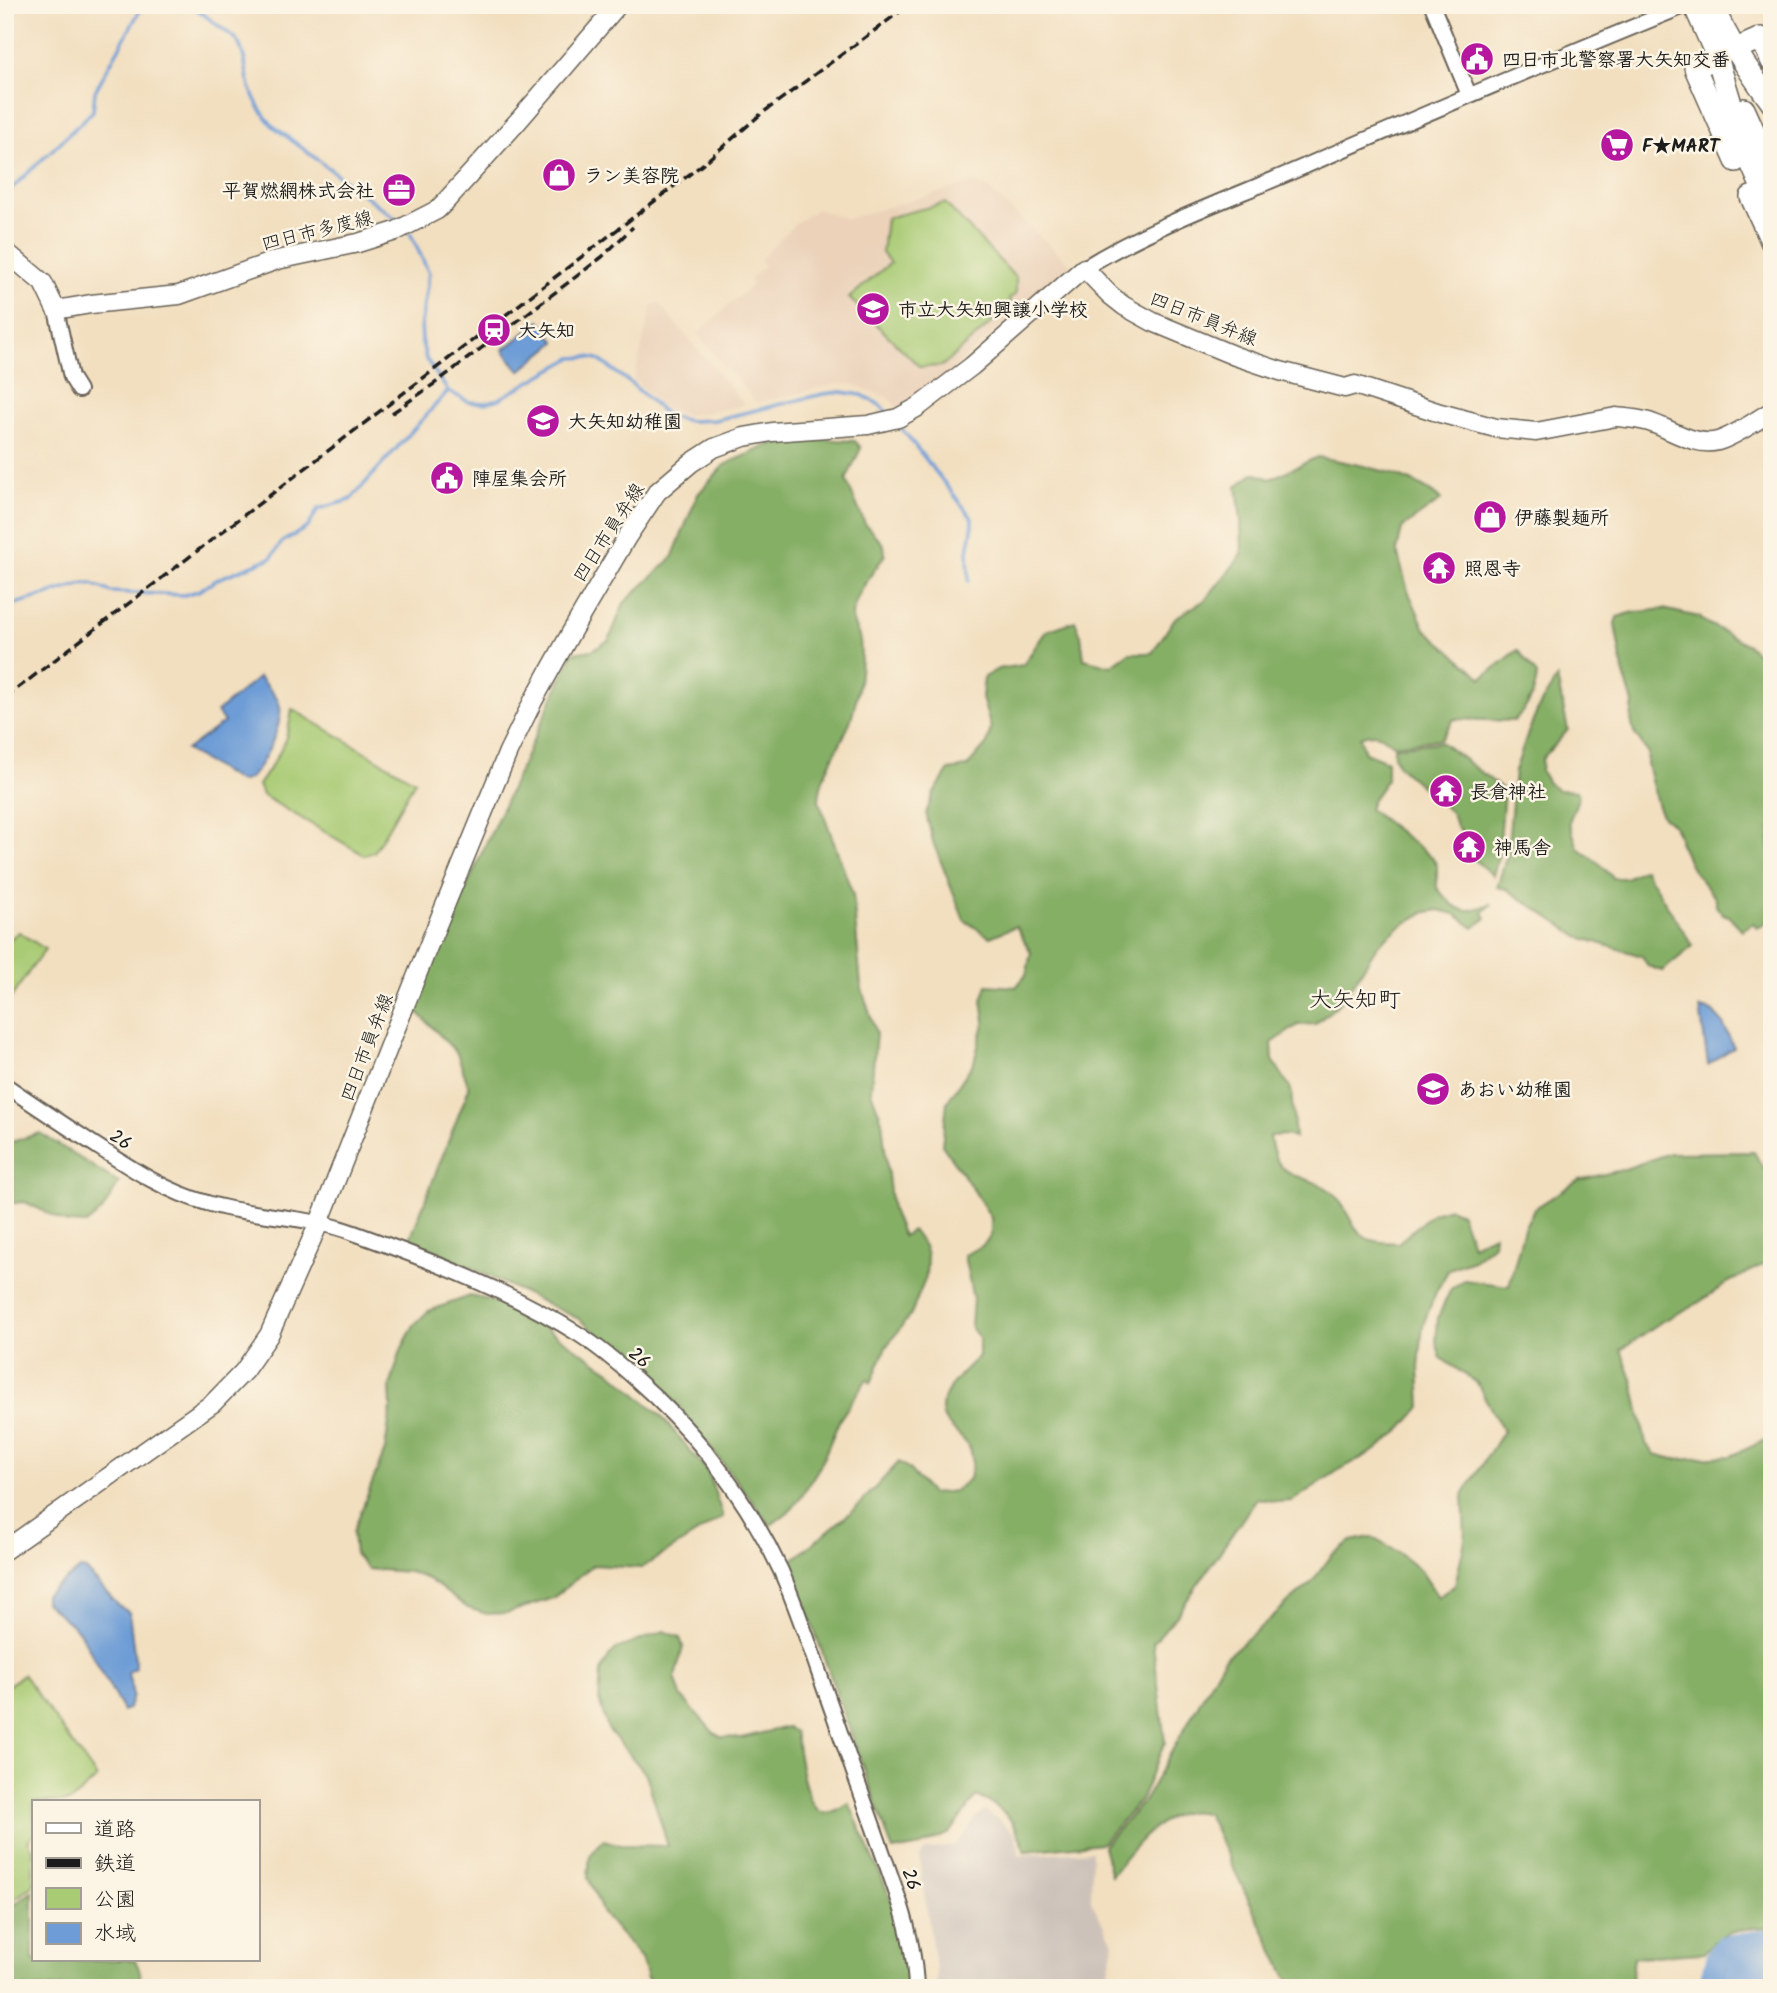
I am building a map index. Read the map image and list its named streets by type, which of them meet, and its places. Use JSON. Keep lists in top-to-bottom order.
{
  "streets": {
    "main road": ["四日市多度線", "四日市員弁線"],
    "street": ["26"]
  },
  "crossings": [
    ["四日市員弁線", "26"]
  ],
  "districts": ["大矢知町"],
  "places": {
    "public building": ["四日市北警察署大矢知交番", "陣屋集会所"],
    "supermarket": ["F★MART"],
    "shop": ["ラン美容院", "伊藤製麺所"],
    "office": ["平賀燃網株式会社"],
    "school or university": ["市立大矢知興譲小学校", "大矢知幼稚園", "あおい幼稚園"],
    "station": ["大矢知"],
    "temple": ["照恩寺", "長倉神社", "神馬舎"]
  },
  "legend": [
    "道路",
    "鉄道",
    "公園",
    "水域"
  ]
}
